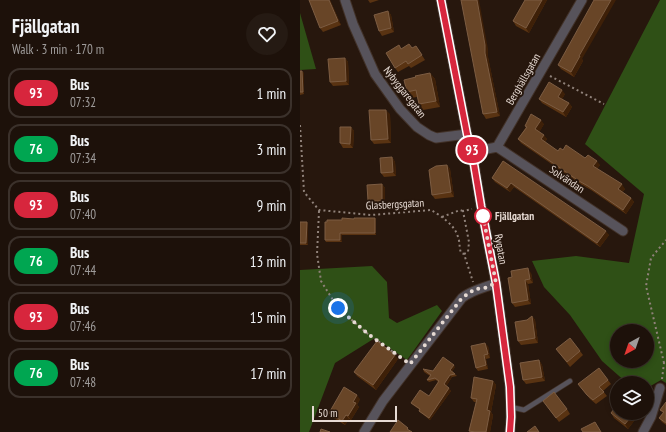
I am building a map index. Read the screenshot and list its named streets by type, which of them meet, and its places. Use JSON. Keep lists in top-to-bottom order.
{
  "streets": {
    "street": [
      "Berghällsgatan",
      "Nybyggaregatan",
      "Solvändan",
      "Rygatan"
    ],
    "path": ["Glasbergsgatan"]
  },
  "crossings": [
    ["Berghällsgatan", "Solvändan"],
    ["Nybyggaregatan", "Rygatan"]
  ],
  "places": ["Fjällgatan"],
  "lines": ["bus line 93"],
  "scale_bar": "50 m",
  "north": "bottom left",
  "page": {
    "heading": ["Fjällgatan", "Walk · 3 min · 170 m"],
    "on_map": "93",
    "list": [
      {
        "mark": "93",
        "name": "Bus",
        "note": "07:32",
        "value": "1 min"
      },
      {
        "mark": "76",
        "name": "Bus",
        "note": "07:34",
        "value": "3 min"
      },
      {
        "mark": "93",
        "name": "Bus",
        "note": "07:40",
        "value": "9 min"
      },
      {
        "mark": "76",
        "name": "Bus",
        "note": "07:44",
        "value": "13 min"
      },
      {
        "mark": "93",
        "name": "Bus",
        "note": "07:46",
        "value": "15 min"
      },
      {
        "mark": "76",
        "name": "Bus",
        "note": "07:48",
        "value": "17 min"
      }
    ],
    "scale": "50 m"
  }
}
